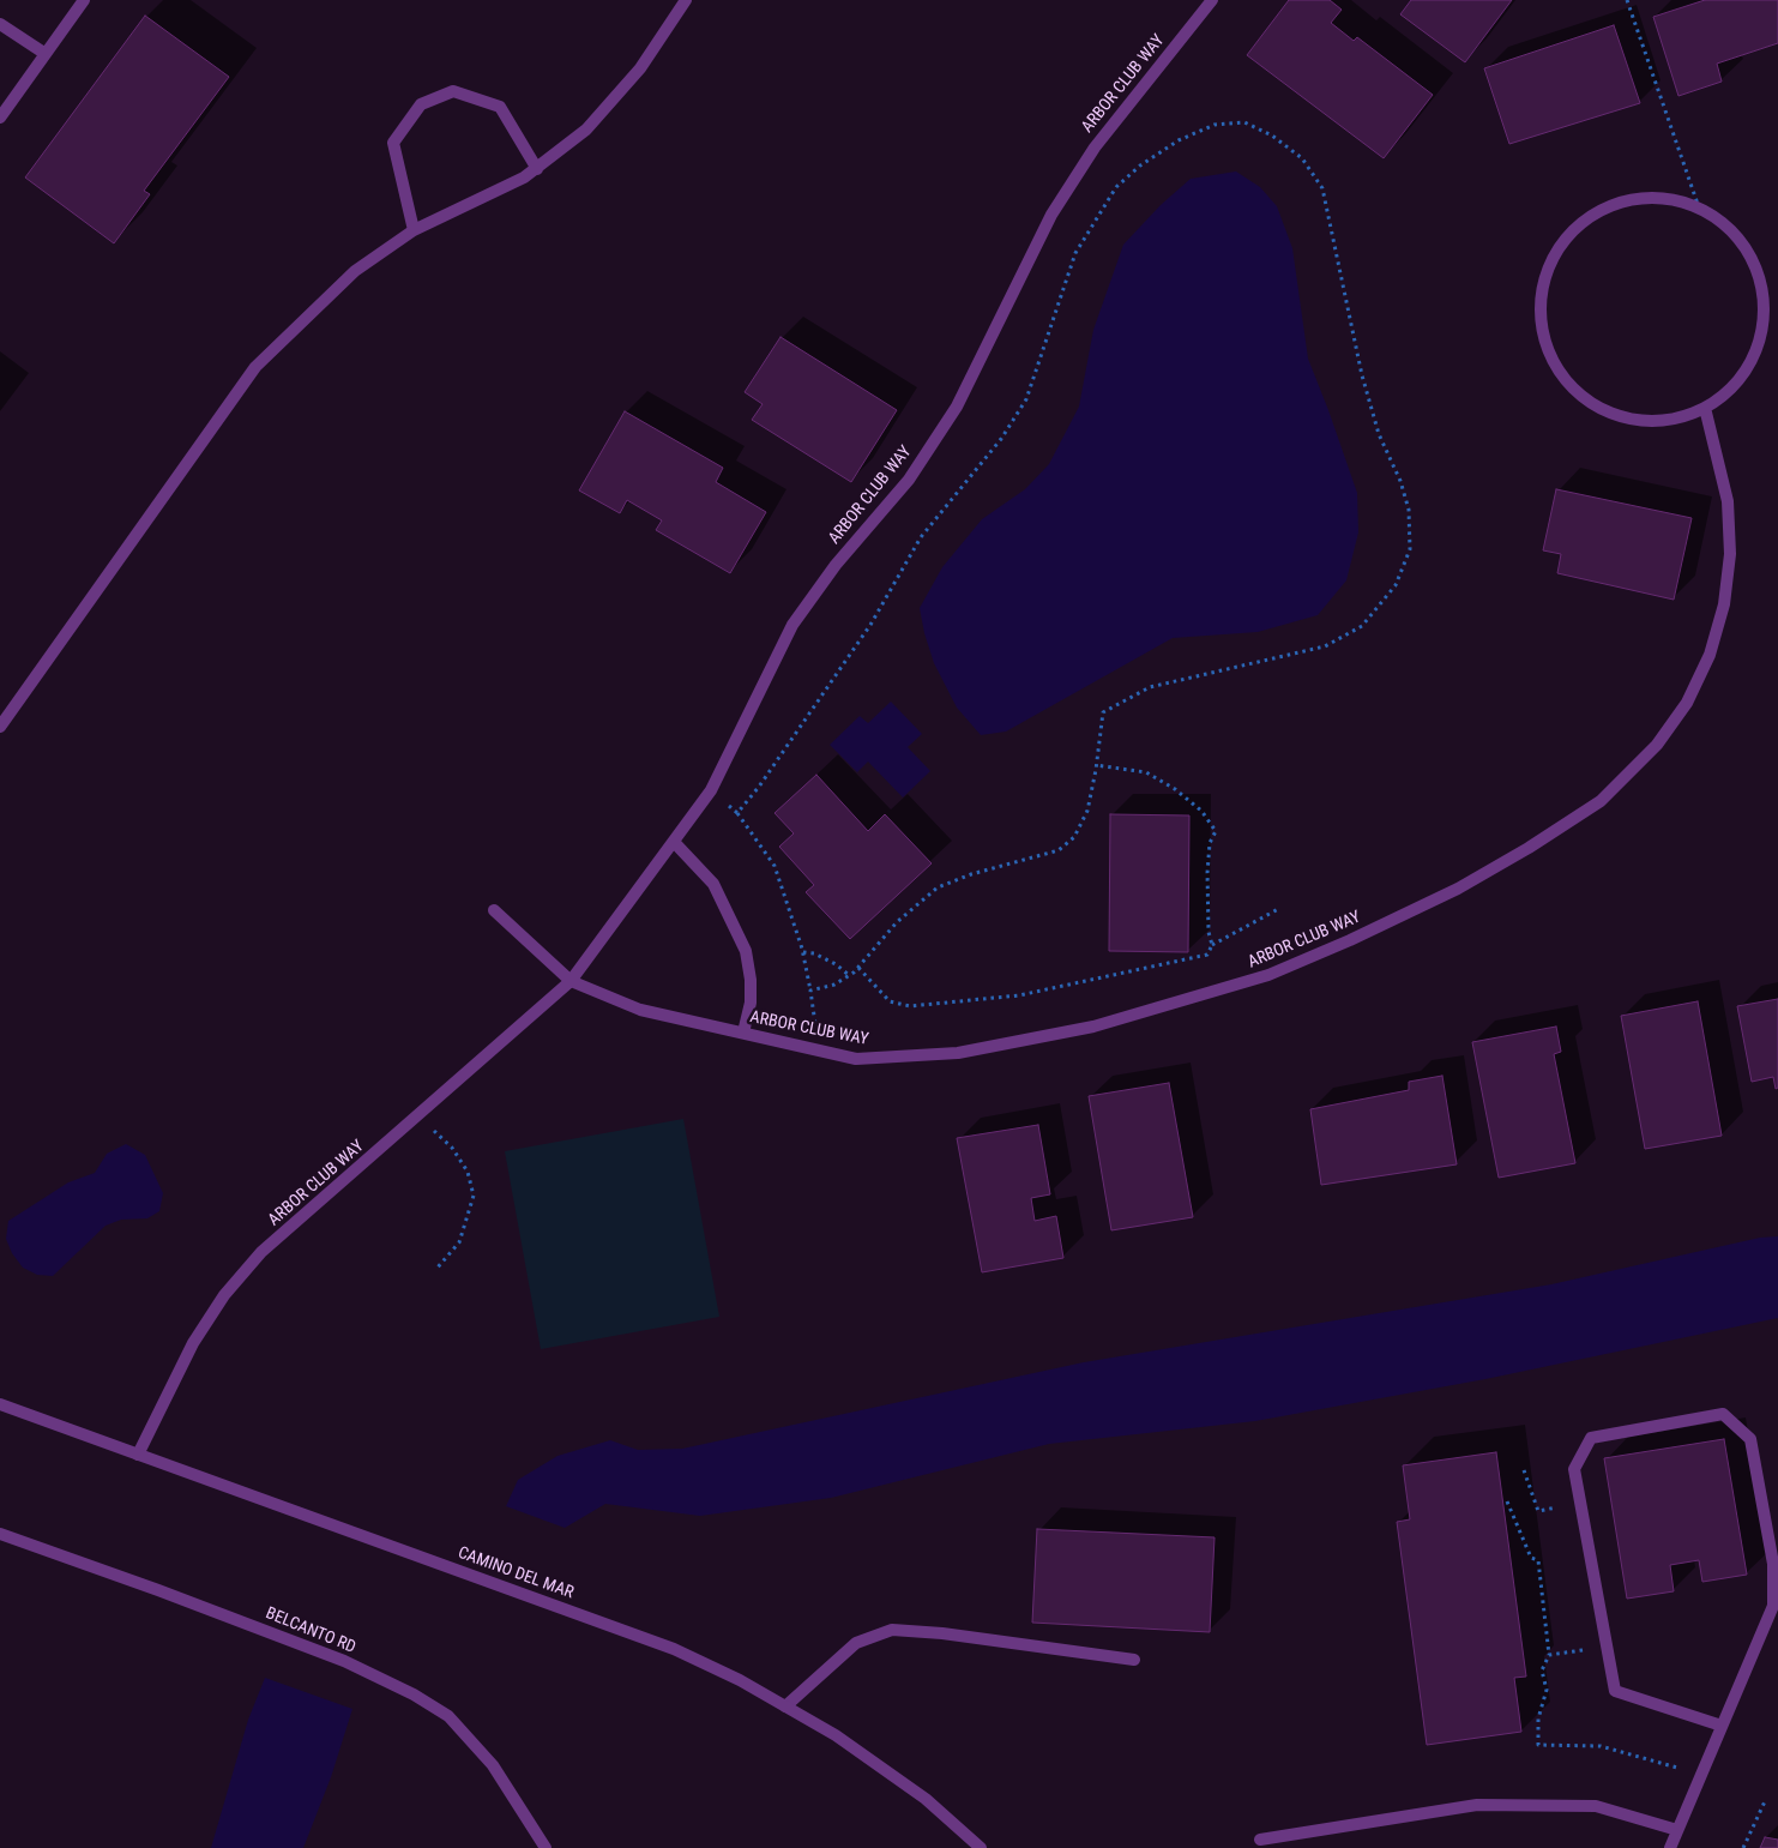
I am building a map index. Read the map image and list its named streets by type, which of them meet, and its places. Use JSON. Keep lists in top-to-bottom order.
{
  "streets": {
    "street": ["ARBOR CLUB WAY", "CAMINO DEL MAR", "BELCANTO RD"]
  },
  "crossings": [
    ["ARBOR CLUB WAY", "CAMINO DEL MAR"]
  ]
}
